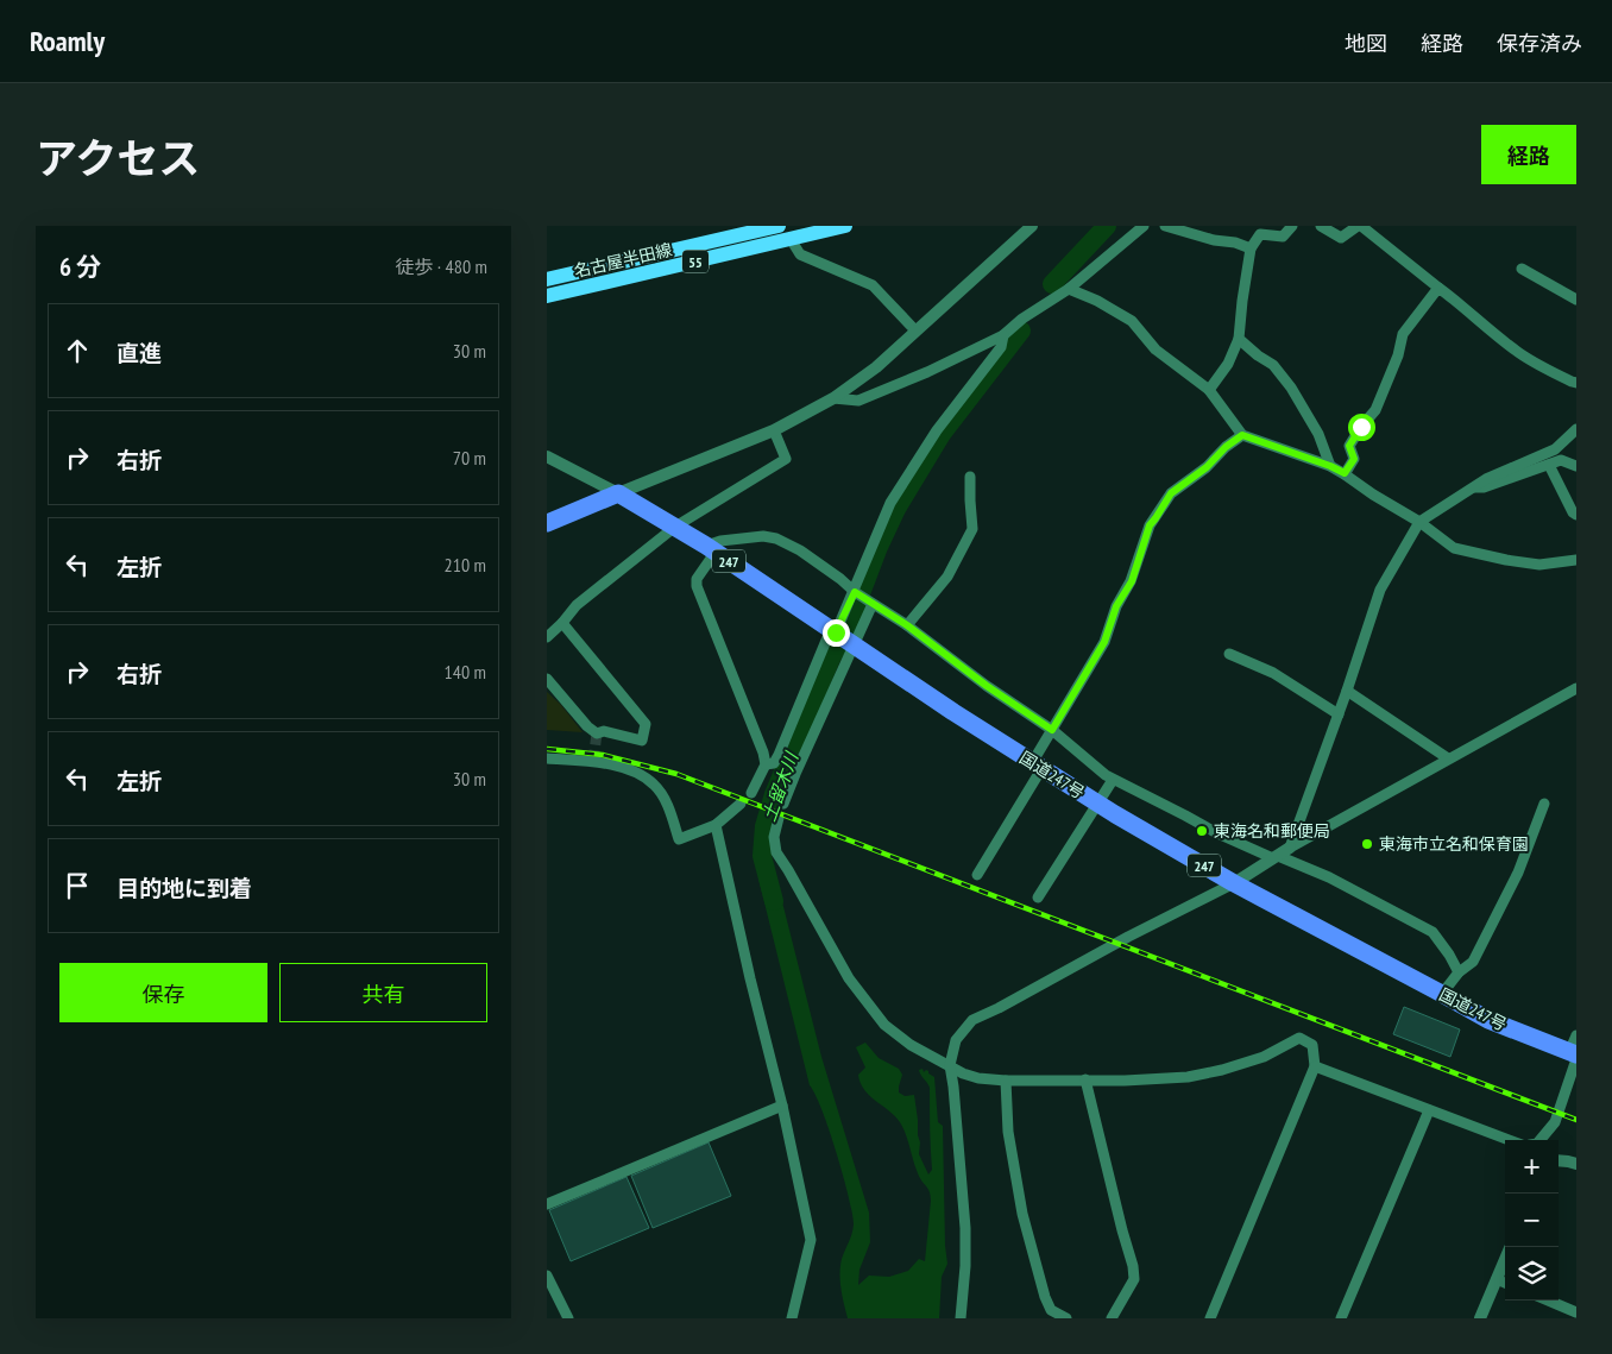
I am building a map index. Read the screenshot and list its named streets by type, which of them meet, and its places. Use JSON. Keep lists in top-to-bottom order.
{
  "streets": {
    "highway": ["247", "国道247号"],
    "main road": ["名古屋半田線", "55"]
  },
  "water": ["土留木川"],
  "places": ["東海名和郵便局", "東海市立名和保育園"],
  "page": {
    "header": "Roamly",
    "nav": ["地図", "経路", "保存済み"],
    "title": "アクセス",
    "buttons": [
      "経路",
      ["保存", "共有"]
    ],
    "heading": ["6 分", "徒歩 · 480 m"],
    "list": [
      ["直進", "30 m"],
      ["右折", "70 m"],
      ["左折", "210 m"],
      ["右折", "140 m"],
      ["左折", "30 m"],
      "目的地に到着"
    ],
    "map_buttons": ["+", "−"]
  }
}
